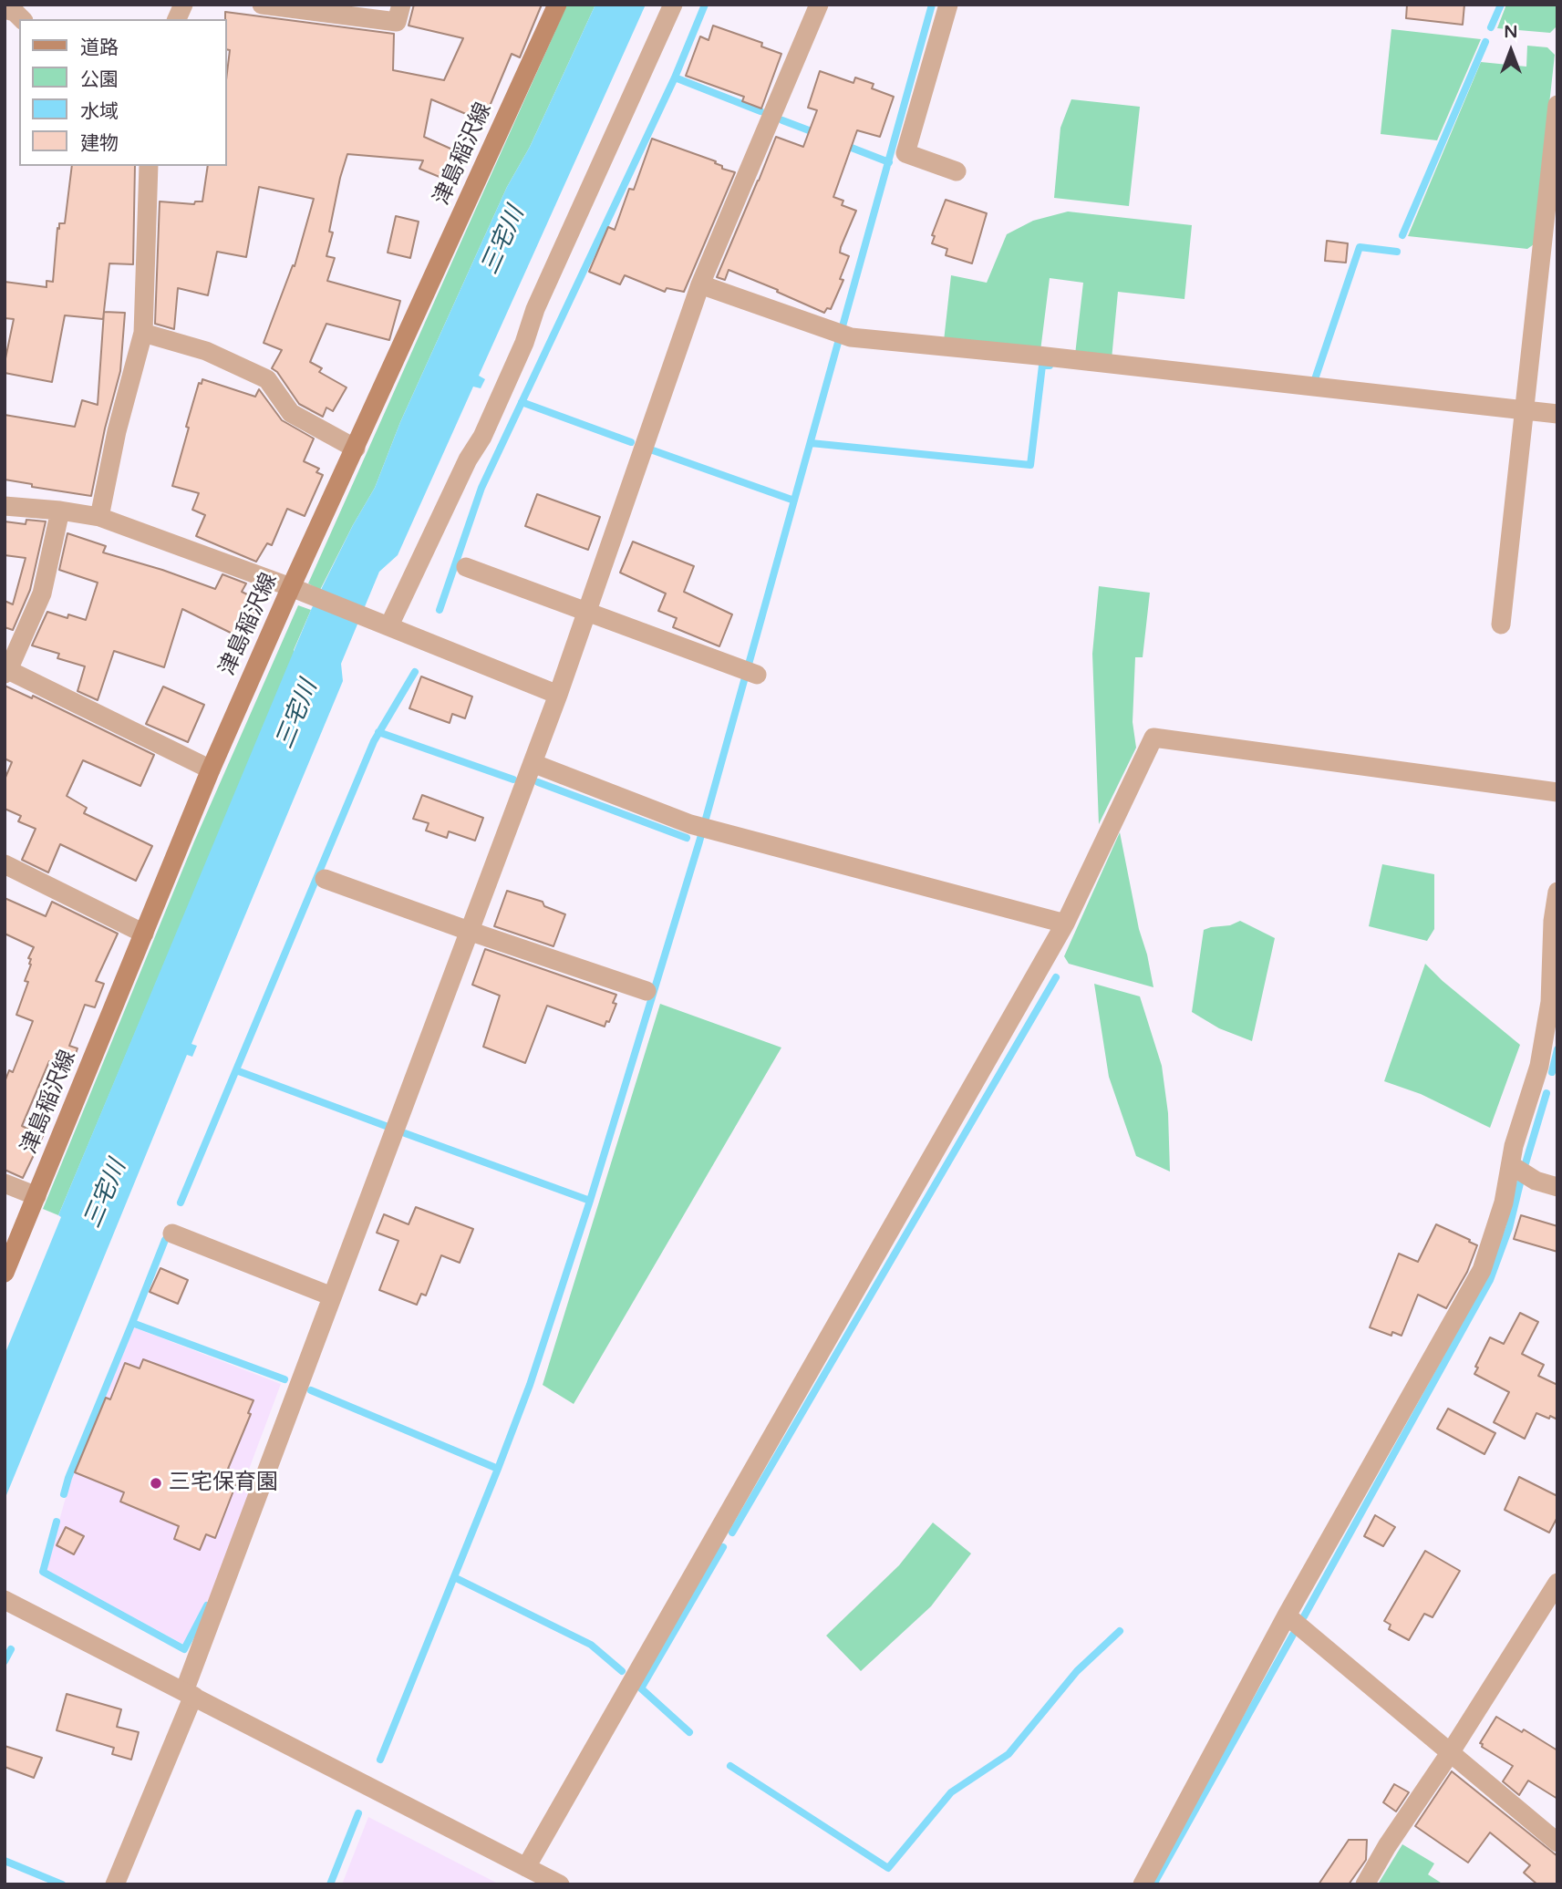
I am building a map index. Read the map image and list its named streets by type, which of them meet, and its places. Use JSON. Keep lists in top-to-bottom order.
{
  "streets": {
    "main road": ["津島稲沢線"]
  },
  "water": ["三宅川"],
  "places": ["三宅保育園"],
  "legend": [
    "道路",
    "公園",
    "水域",
    "建物"
  ],
  "north": "top"
}
